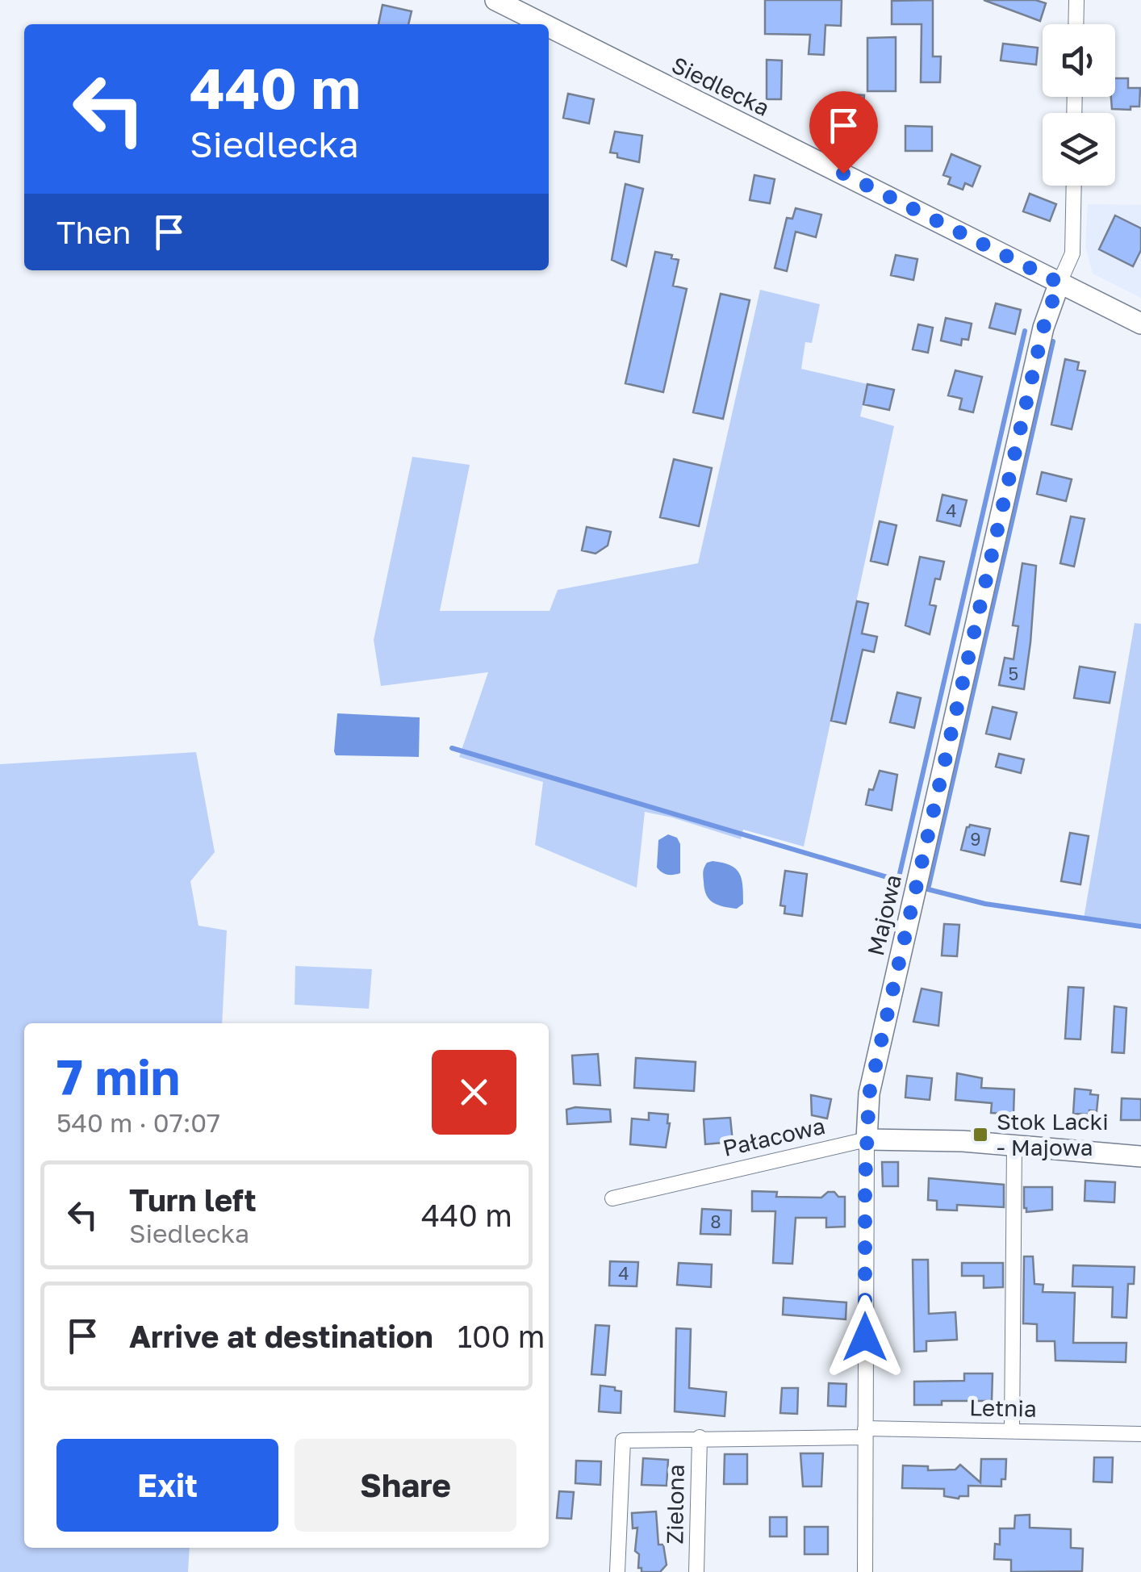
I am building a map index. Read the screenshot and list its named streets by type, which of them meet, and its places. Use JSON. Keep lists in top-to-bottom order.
{
  "streets": {
    "street": [
      "Siedlecka",
      "Majowa",
      "Pałacowa",
      "Letnia",
      "Zielona"
    ]
  },
  "crossings": [
    ["Siedlecka", "Majowa"],
    ["Majowa", "Pałacowa"],
    ["Majowa", "Letnia"],
    ["Letnia", "Zielona"]
  ],
  "places": {
    "transit": ["Stok Lacki - Majowa"]
  },
  "house_numbers": [
    "4",
    "5",
    "9",
    "8",
    "4"
  ],
  "page": {
    "turn": ["440 m", "Siedlecka"],
    "then": "Then",
    "heading": ["7 min", "540 m · 07:07"],
    "list": [
      {
        "name": "Turn left",
        "note": "Siedlecka",
        "value": "440 m"
      },
      {
        "name": "Arrive at destination",
        "value": "100 m"
      }
    ],
    "buttons": ["Exit", "Share"]
  }
}
